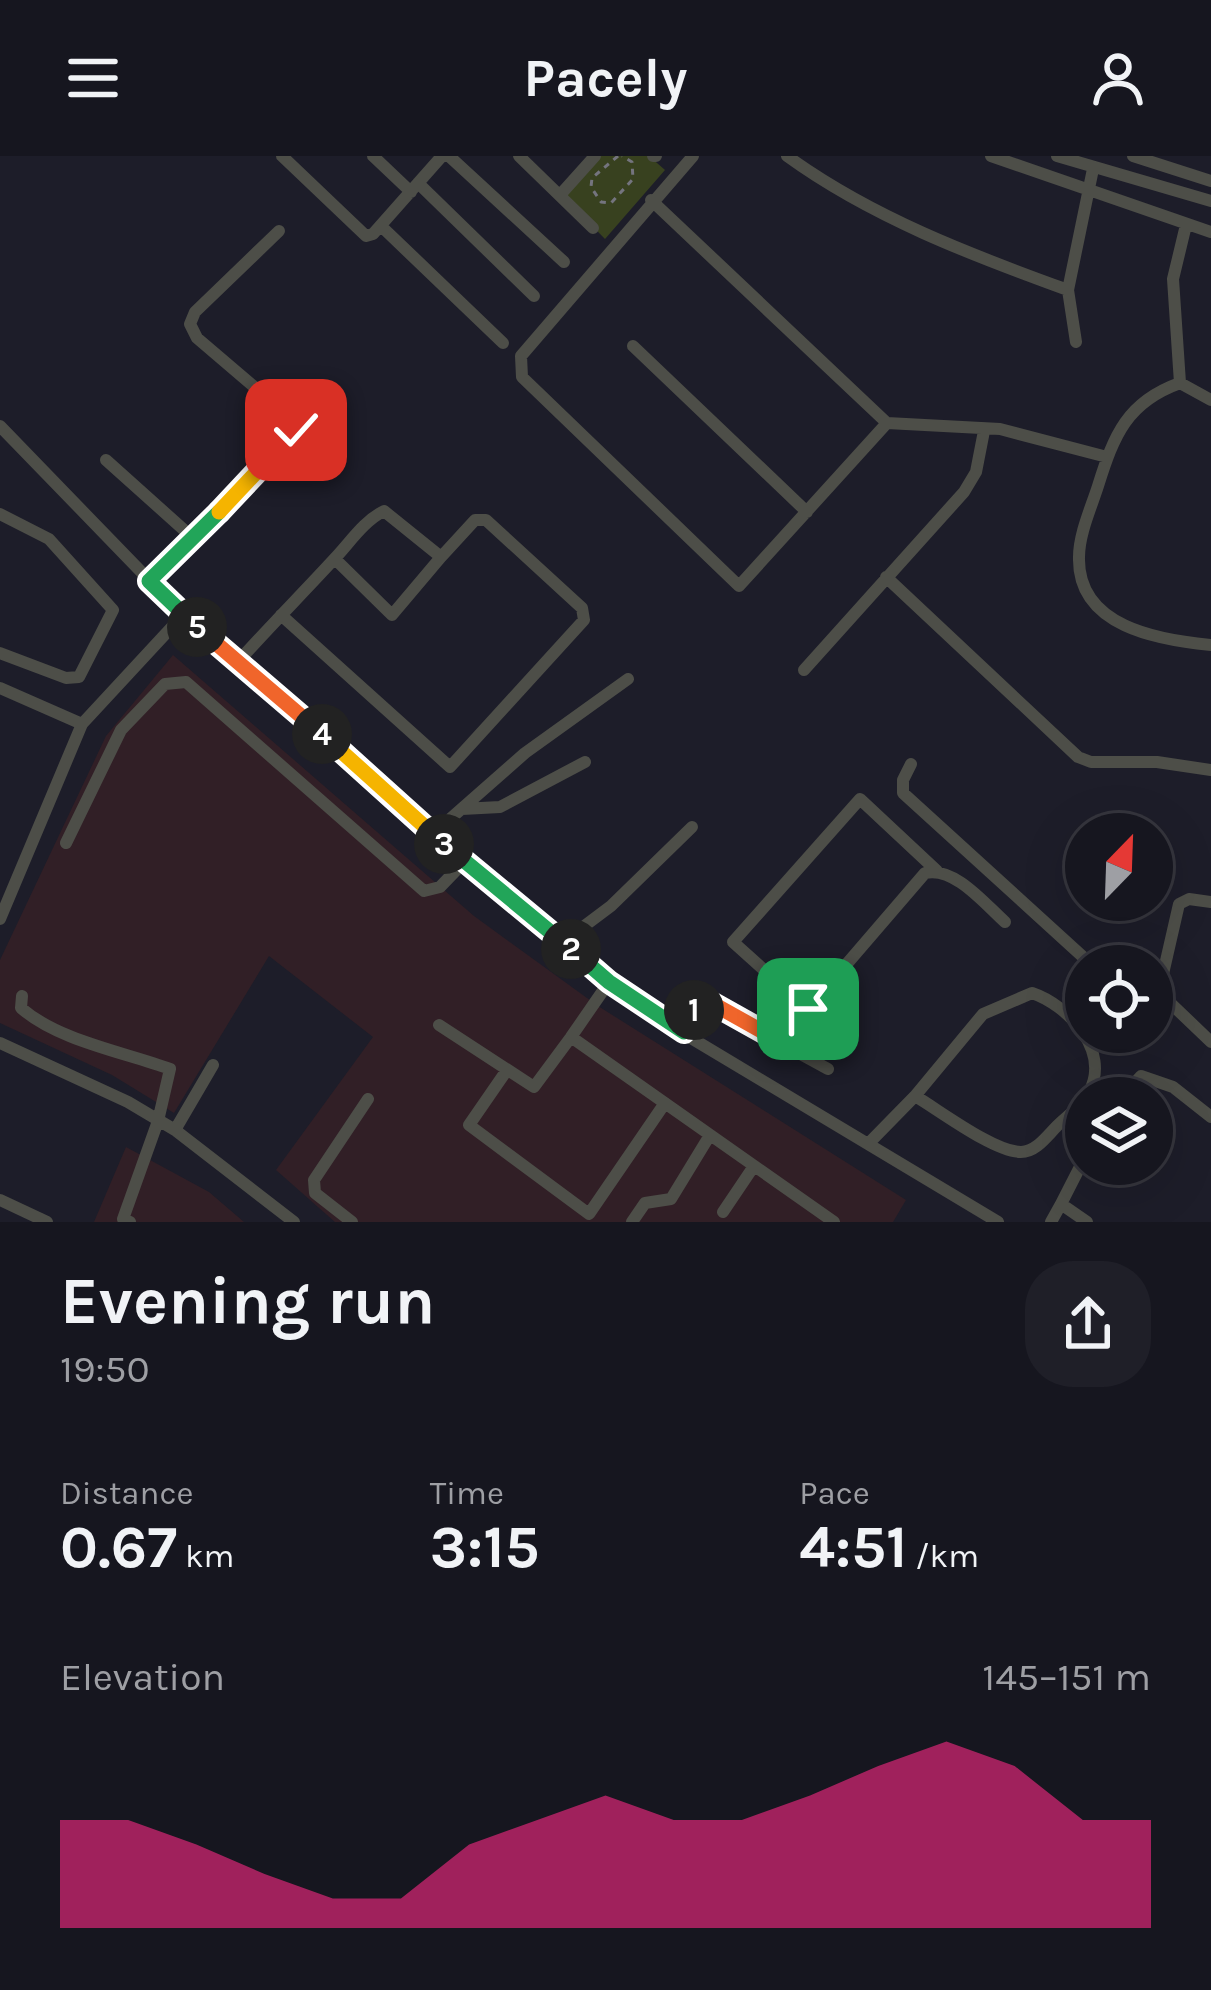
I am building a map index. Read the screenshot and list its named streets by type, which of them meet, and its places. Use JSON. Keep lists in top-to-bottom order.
{
  "north": "top right",
  "page": {
    "header": "Pacely",
    "pins": [
      "5",
      "4",
      "3",
      "2",
      "1"
    ],
    "heading": ["Evening run", "19:50"],
    "stats": [
      ["Distance", "0.67 km"],
      ["Time", "3:15"],
      ["Pace", "4:51 /km"]
    ],
    "chart": ["Elevation", "145–151 m"]
  }
}
